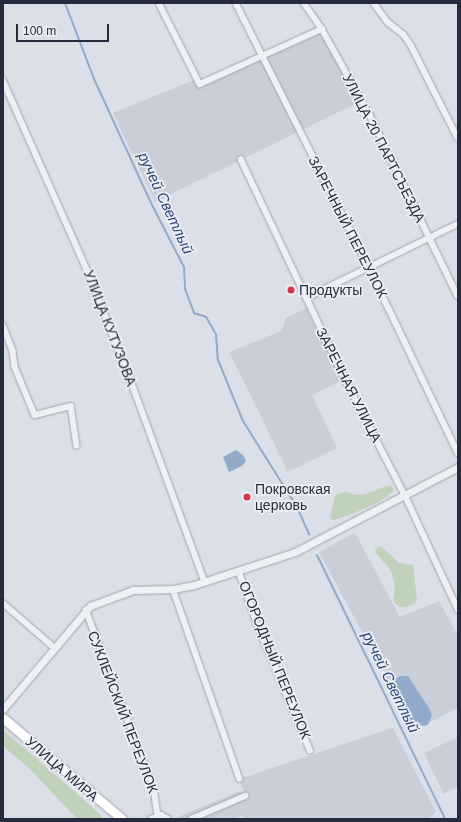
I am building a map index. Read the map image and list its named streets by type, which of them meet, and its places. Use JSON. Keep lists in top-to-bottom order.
{
  "streets": {
    "main road": ["УЛИЦА МИРА"],
    "street": [
      "УЛИЦА 20 ПАРТСЪЕЗДА",
      "ЗАРЕЧНЫЙ ПЕРЕУЛОК",
      "УЛИЦА КУТУЗОВА",
      "ЗАРЕЧНАЯ УЛИЦА",
      "ОГОРОДНЫЙ ПЕРЕУЛОК",
      "СУКЛЕЙСКИЙ ПЕРЕУЛОК"
    ]
  },
  "water": ["ручей Светлый"],
  "places": ["Продукты", "Покровская церковь"],
  "scale_bar": "100 m"
}
